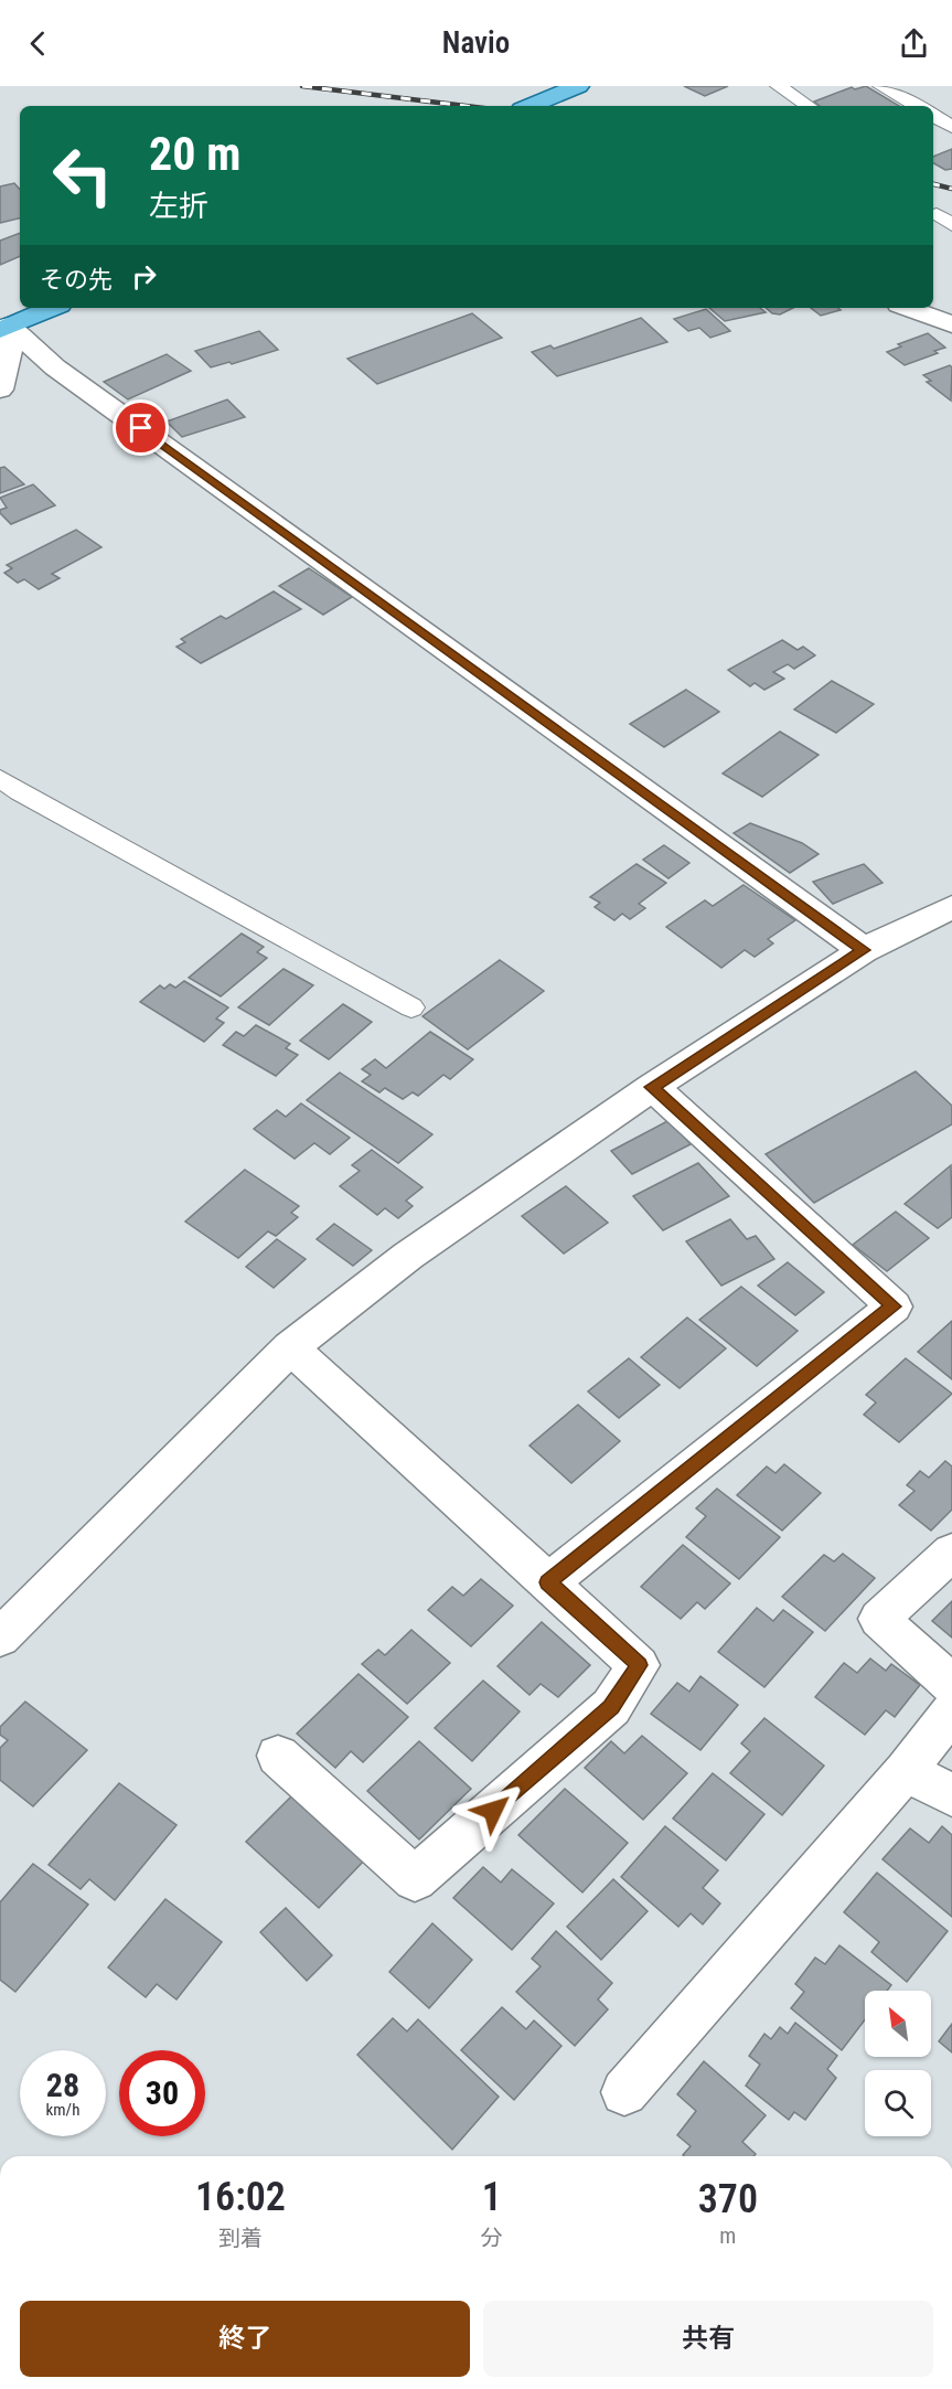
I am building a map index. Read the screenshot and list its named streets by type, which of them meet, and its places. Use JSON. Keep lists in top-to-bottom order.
{
  "north": "top left",
  "page": {
    "header": "Navio",
    "turn": ["20 m", "左折"],
    "then": "その先",
    "speed": "28 km/h",
    "limit": "30",
    "eta": [
      "16:02",
      "到着",
      "1",
      "分",
      "370",
      "m"
    ],
    "buttons": ["終了", "共有"]
  }
}
